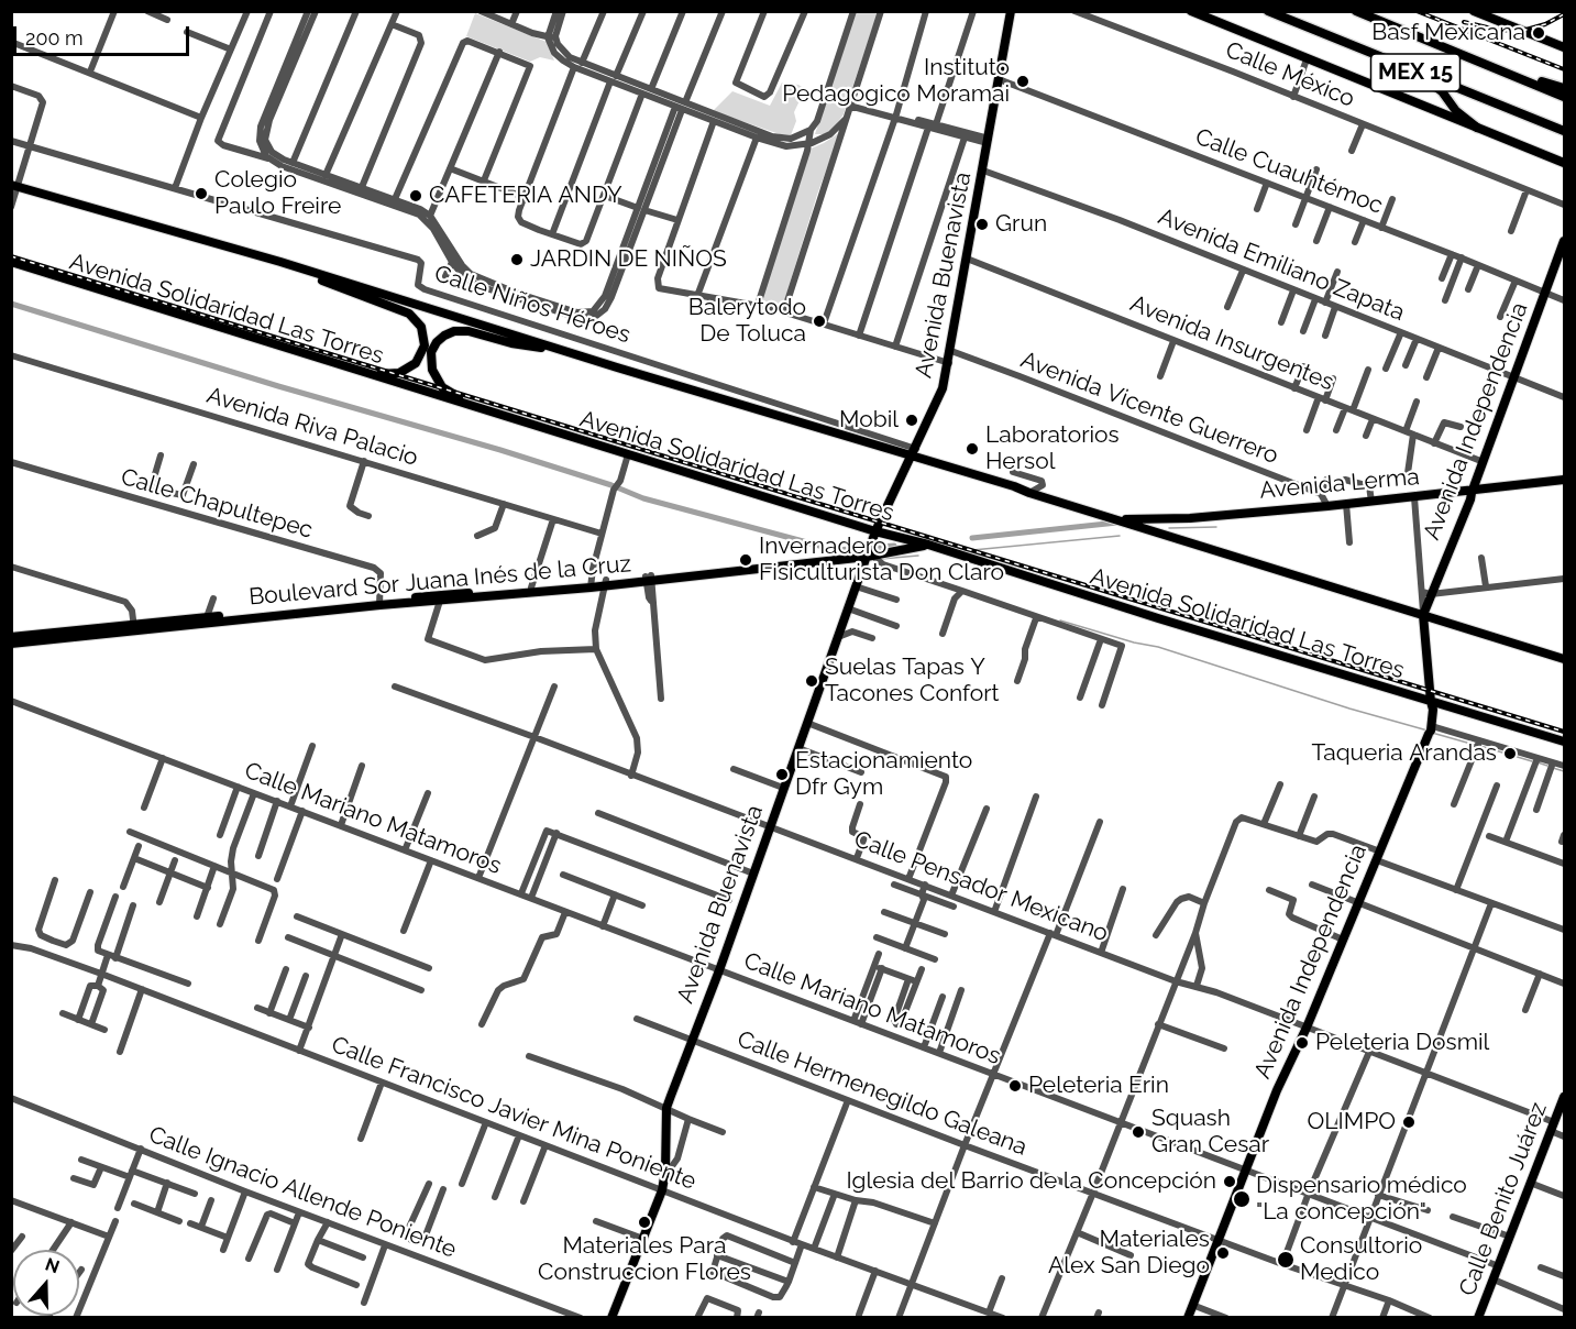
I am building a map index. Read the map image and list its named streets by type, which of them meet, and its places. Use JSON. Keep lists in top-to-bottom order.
{
  "streets": {
    "highway": ["MEX 15"],
    "main road": [
      "Avenida Buenavista",
      "Avenida Solidaridad Las Torres",
      "Avenida Independencia",
      "Avenida Lerma",
      "Boulevard Sor Juana Inés de la Cruz",
      "Calle Benito Juárez"
    ],
    "street": [
      "Calle México",
      "Calle Cuauhtémoc",
      "Avenida Emiliano Zapata",
      "Calle Niños Héroes",
      "Avenida Insurgentes",
      "Avenida Vicente Guerrero",
      "Avenida Riva Palacio",
      "Calle Chapultepec",
      "Calle Mariano Matamoros",
      "Calle Pensador Mexicano",
      "Calle Hermenegildo Galeana",
      "Calle Francisco Javier Mina Poniente",
      "Calle Ignacio Allende Poniente"
    ]
  },
  "crossings": [
    ["Calle Cuauhtémoc", "Avenida Buenavista"],
    ["Calle Cuauhtémoc", "Avenida Independencia"],
    ["Avenida Emiliano Zapata", "Avenida Buenavista"],
    ["Avenida Emiliano Zapata", "Avenida Independencia"],
    ["Avenida Buenavista", "Calle Niños Héroes"],
    ["Avenida Buenavista", "Avenida Solidaridad Las Torres"],
    ["Avenida Buenavista", "Avenida Insurgentes"],
    ["Avenida Buenavista", "Avenida Vicente Guerrero"],
    ["Avenida Buenavista", "Boulevard Sor Juana Inés de la Cruz"],
    ["Avenida Buenavista", "Calle Mariano Matamoros"],
    ["Avenida Buenavista", "Calle Pensador Mexicano"],
    ["Avenida Buenavista", "Calle Hermenegildo Galeana"],
    ["Avenida Buenavista", "Calle Francisco Javier Mina Poniente"],
    ["Avenida Solidaridad Las Torres", "Avenida Independencia"],
    ["Avenida Solidaridad Las Torres", "Boulevard Sor Juana Inés de la Cruz"],
    ["Avenida Insurgentes", "Avenida Independencia"],
    ["Avenida Independencia", "Avenida Lerma"],
    ["Avenida Independencia", "Calle Mariano Matamoros"],
    ["Avenida Independencia", "Calle Pensador Mexicano"],
    ["Avenida Independencia", "Calle Hermenegildo Galeana"],
    ["Calle Chapultepec", "Boulevard Sor Juana Inés de la Cruz"],
    ["Calle Mariano Matamoros", "Calle Benito Juárez"],
    ["Calle Pensador Mexicano", "Calle Benito Juárez"]
  ],
  "places": [
    "Basf Mexicana",
    "Instituto Pedagogico Moramai",
    "Colegio Paulo Freire",
    "CAFETERIA ANDY",
    "Grun",
    "JARDIN DE NIÑOS",
    "Balerytodo De Toluca",
    "Mobil",
    "Laboratorios Hersol",
    "Invernadero Fisiculturista Don Claro",
    "Suelas Tapas Y Tacones Confort",
    "Taqueria Arandas",
    "Estacionamiento Dfr Gym",
    "Peleteria Dosmil",
    "Peleteria Erin",
    "OLIMPO",
    "Squash Gran Cesar",
    "Iglesia del Barrio de la Concepción",
    "Dispensario médico \"La concepción\"",
    "Materiales Para Construccion Flores",
    "Materiales Alex San Diego",
    "Consultorio Medico"
  ],
  "scale_bar": "200 m",
  "north": "top"
}
